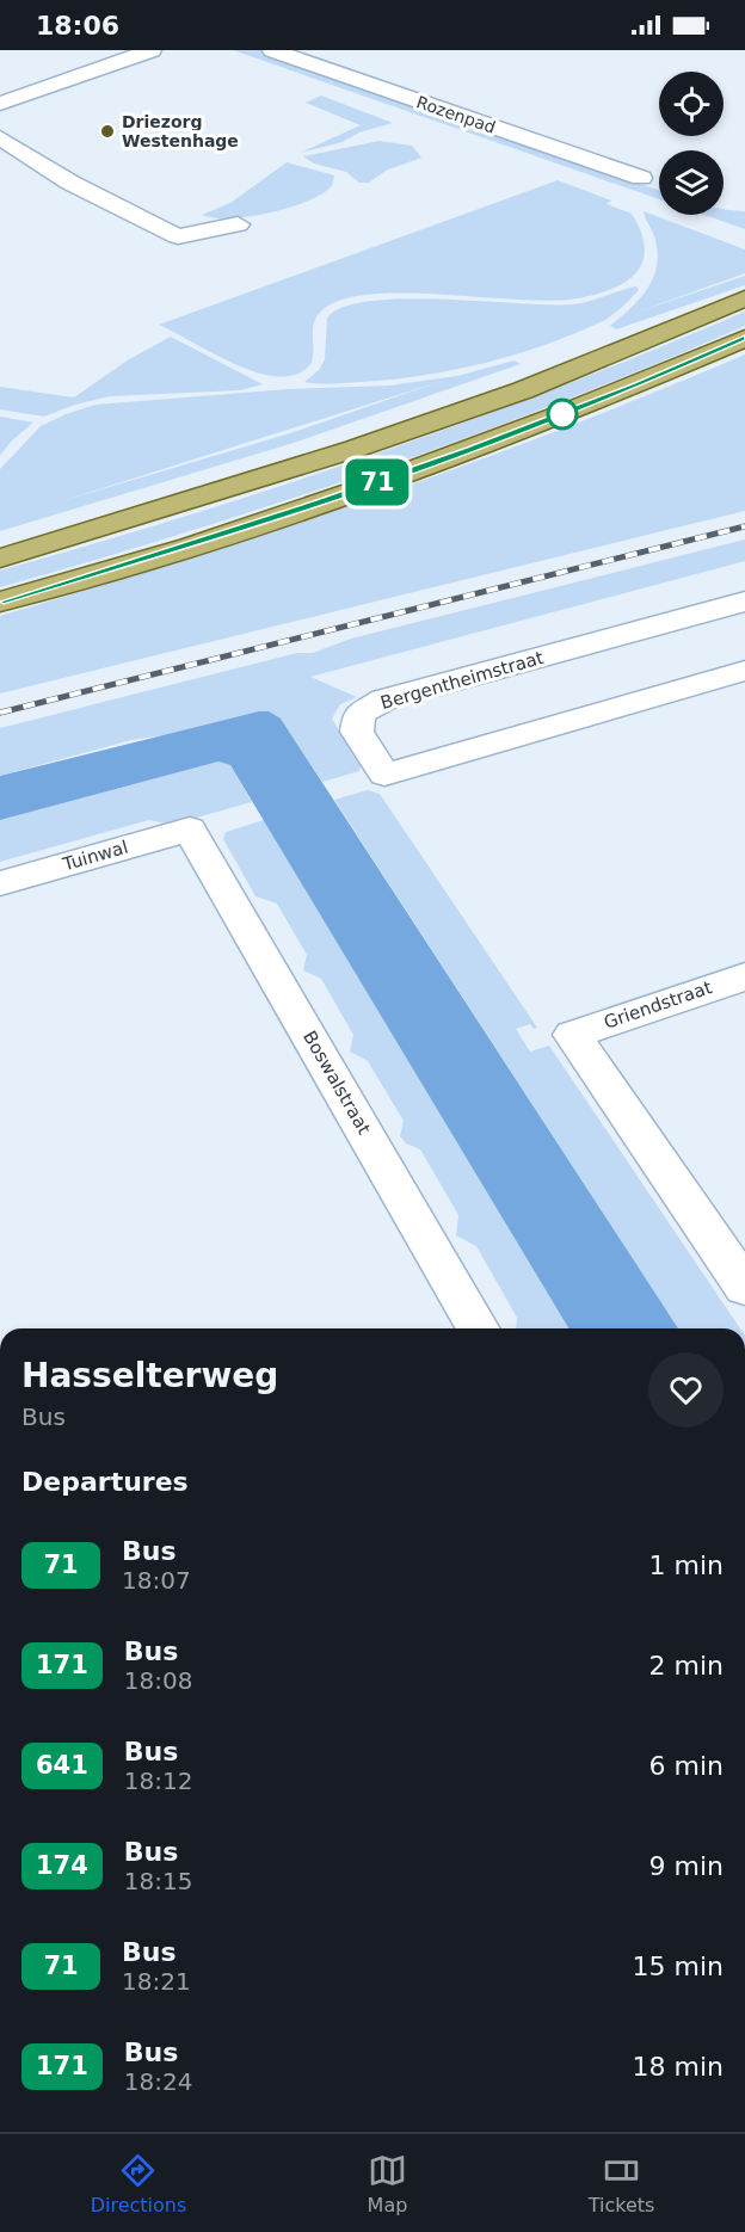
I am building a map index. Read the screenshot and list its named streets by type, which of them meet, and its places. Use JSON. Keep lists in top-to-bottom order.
{
  "streets": {
    "street": [
      "Rozenpad",
      "Bergentheimstraat",
      "Tuinwal",
      "Griendstraat",
      "Boswalstraat"
    ]
  },
  "crossings": [
    ["Tuinwal", "Boswalstraat"]
  ],
  "places": ["Driezorg Westenhage"],
  "lines": ["bus line 71"],
  "page": {
    "status": "18:06",
    "on_map": "71",
    "heading": [
      ["Hasselterweg", "Bus"],
      "Departures"
    ],
    "list": [
      {
        "mark": "71",
        "name": "Bus",
        "note": "18:07",
        "value": "1 min"
      },
      {
        "mark": "171",
        "name": "Bus",
        "note": "18:08",
        "value": "2 min"
      },
      {
        "mark": "641",
        "name": "Bus",
        "note": "18:12",
        "value": "6 min"
      },
      {
        "mark": "174",
        "name": "Bus",
        "note": "18:15",
        "value": "9 min"
      },
      {
        "mark": "71",
        "name": "Bus",
        "note": "18:21",
        "value": "15 min"
      },
      {
        "mark": "171",
        "name": "Bus",
        "note": "18:24",
        "value": "18 min"
      }
    ],
    "tabs": ["Directions", "Map", "Tickets"]
  }
}
